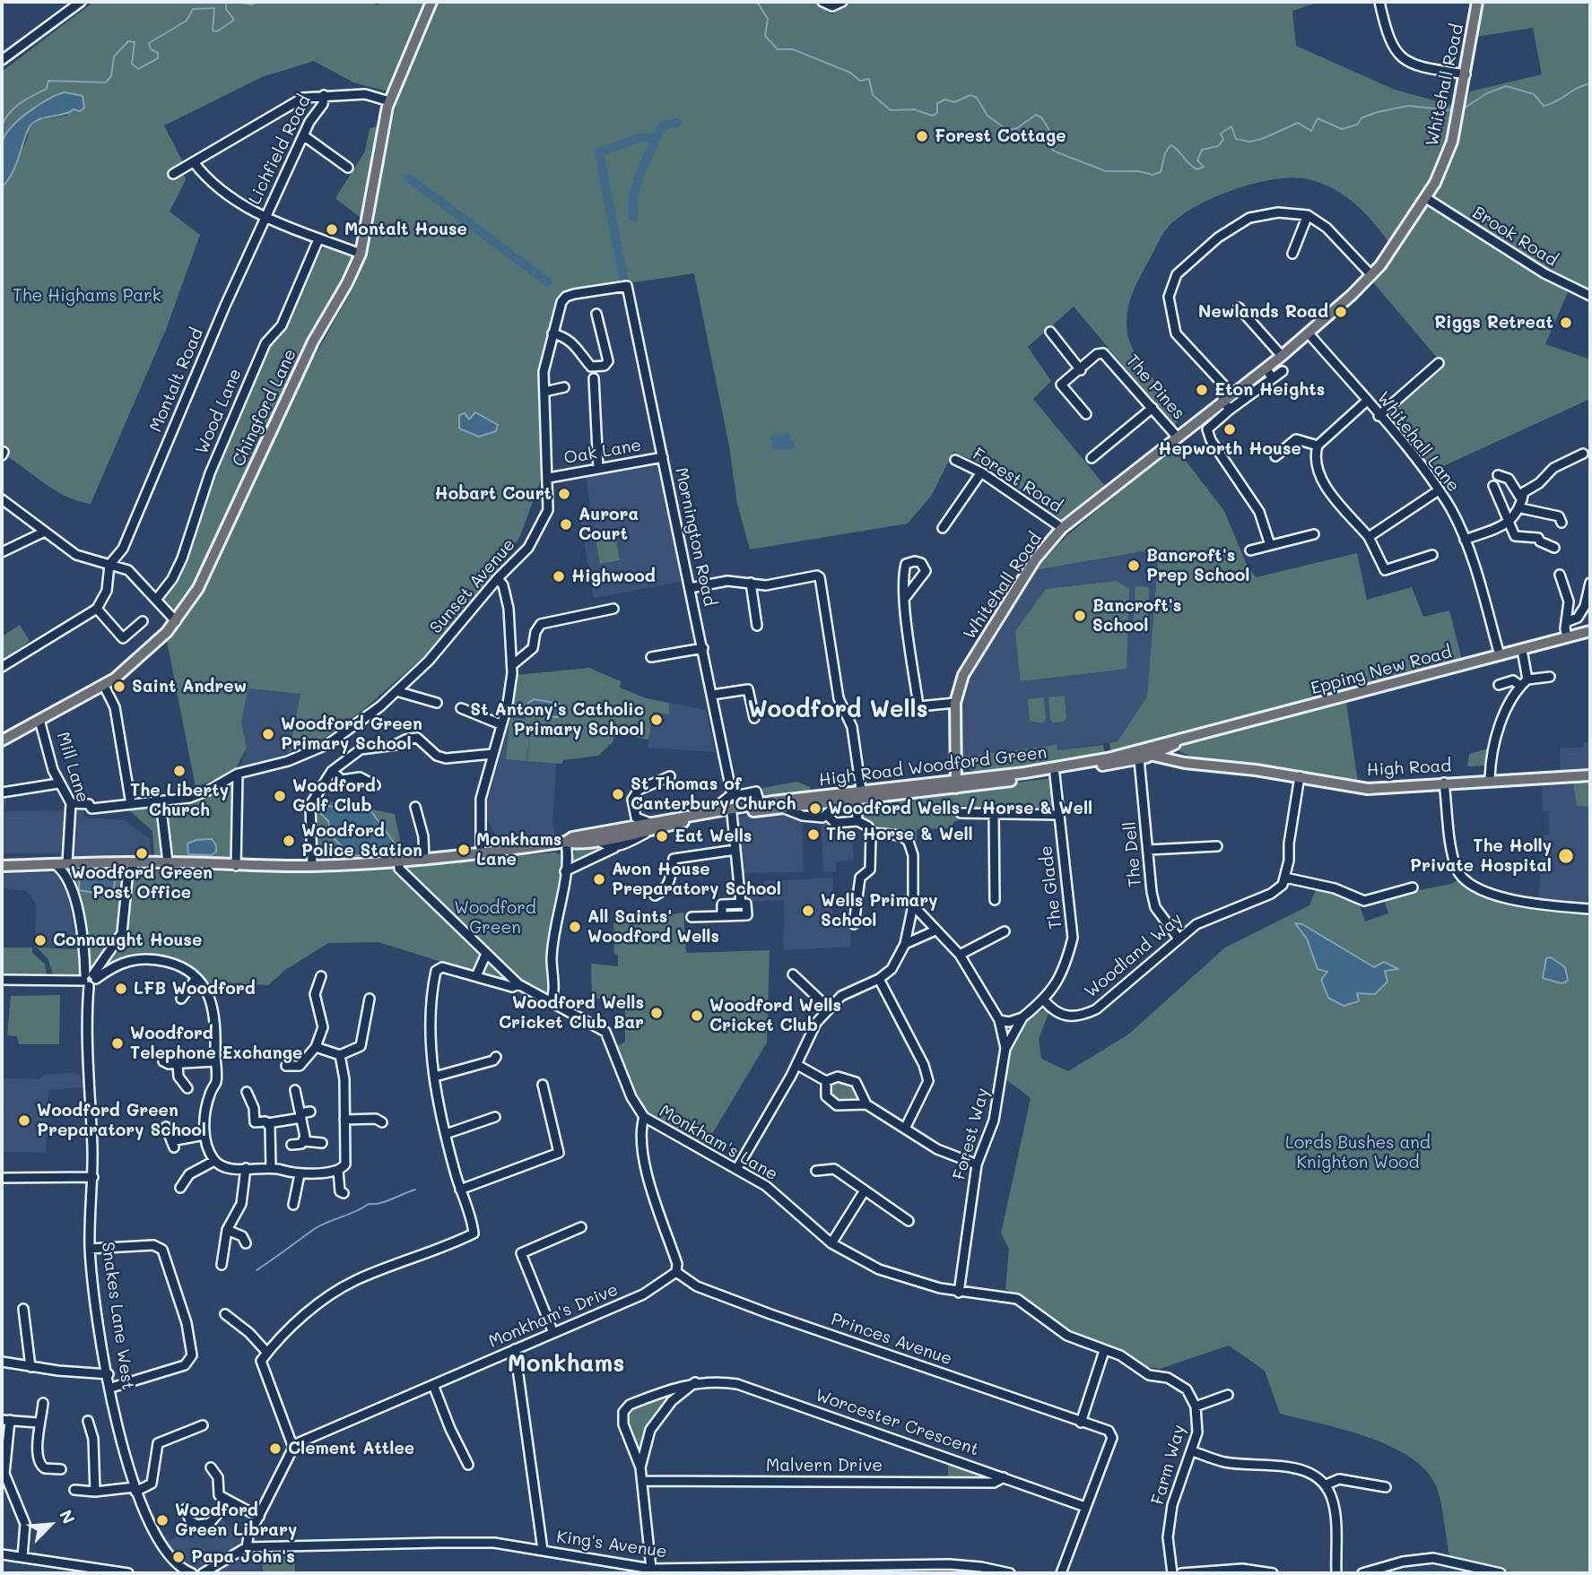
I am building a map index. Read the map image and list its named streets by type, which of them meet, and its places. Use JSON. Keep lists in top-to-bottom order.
{
  "streets": {
    "main road": [
      "Whitehall Road",
      "Chingford Lane",
      "Epping New Road",
      "High Road Woodford Green",
      "High Road"
    ],
    "street": [
      "Lichfield Road",
      "Brook Road",
      "Montalt Road",
      "The Pines",
      "Wood Lane",
      "Whitehall Lane",
      "Oak Lane",
      "Forest Road",
      "Mornington Road",
      "Sunset Avenue",
      "Mill Lane",
      "The Dell",
      "The Glade",
      "Woodland Way",
      "Forest Way",
      "Monkham's Lane",
      "Snakes Lane West",
      "Monkham's Drive",
      "Princes Avenue",
      "Worcester Crescent",
      "Farm Way",
      "Malvern Drive",
      "King's Avenue"
    ]
  },
  "crossings": [
    ["Whitehall Road", "Brook Road"],
    ["Whitehall Road", "The Pines"],
    ["Whitehall Road", "Whitehall Lane"],
    ["Whitehall Road", "Forest Road"],
    ["Whitehall Road", "High Road Woodford Green"],
    ["Lichfield Road", "Montalt Road"],
    ["Chingford Lane", "Mill Lane"],
    ["Whitehall Lane", "Epping New Road"],
    ["Oak Lane", "Mornington Road"],
    ["Oak Lane", "Sunset Avenue"],
    ["Mornington Road", "Sunset Avenue"],
    ["Sunset Avenue", "Mill Lane"],
    ["Epping New Road", "High Road Woodford Green"],
    ["Epping New Road", "High Road"],
    ["High Road Woodford Green", "Mill Lane"],
    ["High Road Woodford Green", "High Road"],
    ["High Road Woodford Green", "The Dell"],
    ["High Road Woodford Green", "The Glade"],
    ["High Road Woodford Green", "Monkham's Lane"],
    ["High Road Woodford Green", "Snakes Lane West"],
    ["The Dell", "Woodland Way"],
    ["The Glade", "Woodland Way"],
    ["The Glade", "Forest Way"],
    ["Forest Way", "Monkham's Lane"],
    ["Monkham's Lane", "Farm Way"],
    ["Monkham's Drive", "Princes Avenue"],
    ["Princes Avenue", "Worcester Crescent"],
    ["Worcester Crescent", "Malvern Drive"],
    ["Worcester Crescent", "King's Avenue"]
  ],
  "districts": ["Woodford Wells", "Monkhams"],
  "parks": ["The Highams Park", "Woodford Green", "Lords Bushes and Knighton Wood"],
  "places": [
    "Forest Cottage",
    "Montalt House",
    "Newlands Road",
    "Riggs Retreat",
    "Eton Heights",
    "Hepworth House",
    "Hobart Court",
    "Aurora Court",
    "Bancroft's Prep School",
    "Highwood",
    "Bancroft's School",
    "Saint Andrew",
    "St Antony's Catholic Primary School",
    "Woodford Green Primary School",
    "The Liberty Church",
    "St Thomas of Canterbury Church",
    "Woodford Golf Club",
    "Woodford Wells / Horse & Well",
    "The Horse & Well",
    "Eat Wells",
    "Woodford Police Station",
    "Monkhams Lane",
    "Woodford Green Post Office",
    "The Holly Private Hospital",
    "Avon House Preparatory School",
    "Wells Primary School",
    "All Saints' Woodford Wells",
    "Connaught House",
    "LFB Woodford",
    "Woodford Wells Cricket Club Bar",
    "Woodford Wells Cricket Club",
    "Woodford Telephone Exchange",
    "Woodford Green Preparatory School",
    "Clement Attlee",
    "Woodford Green Library",
    "Papa John's"
  ],
  "north": "top right"
}
